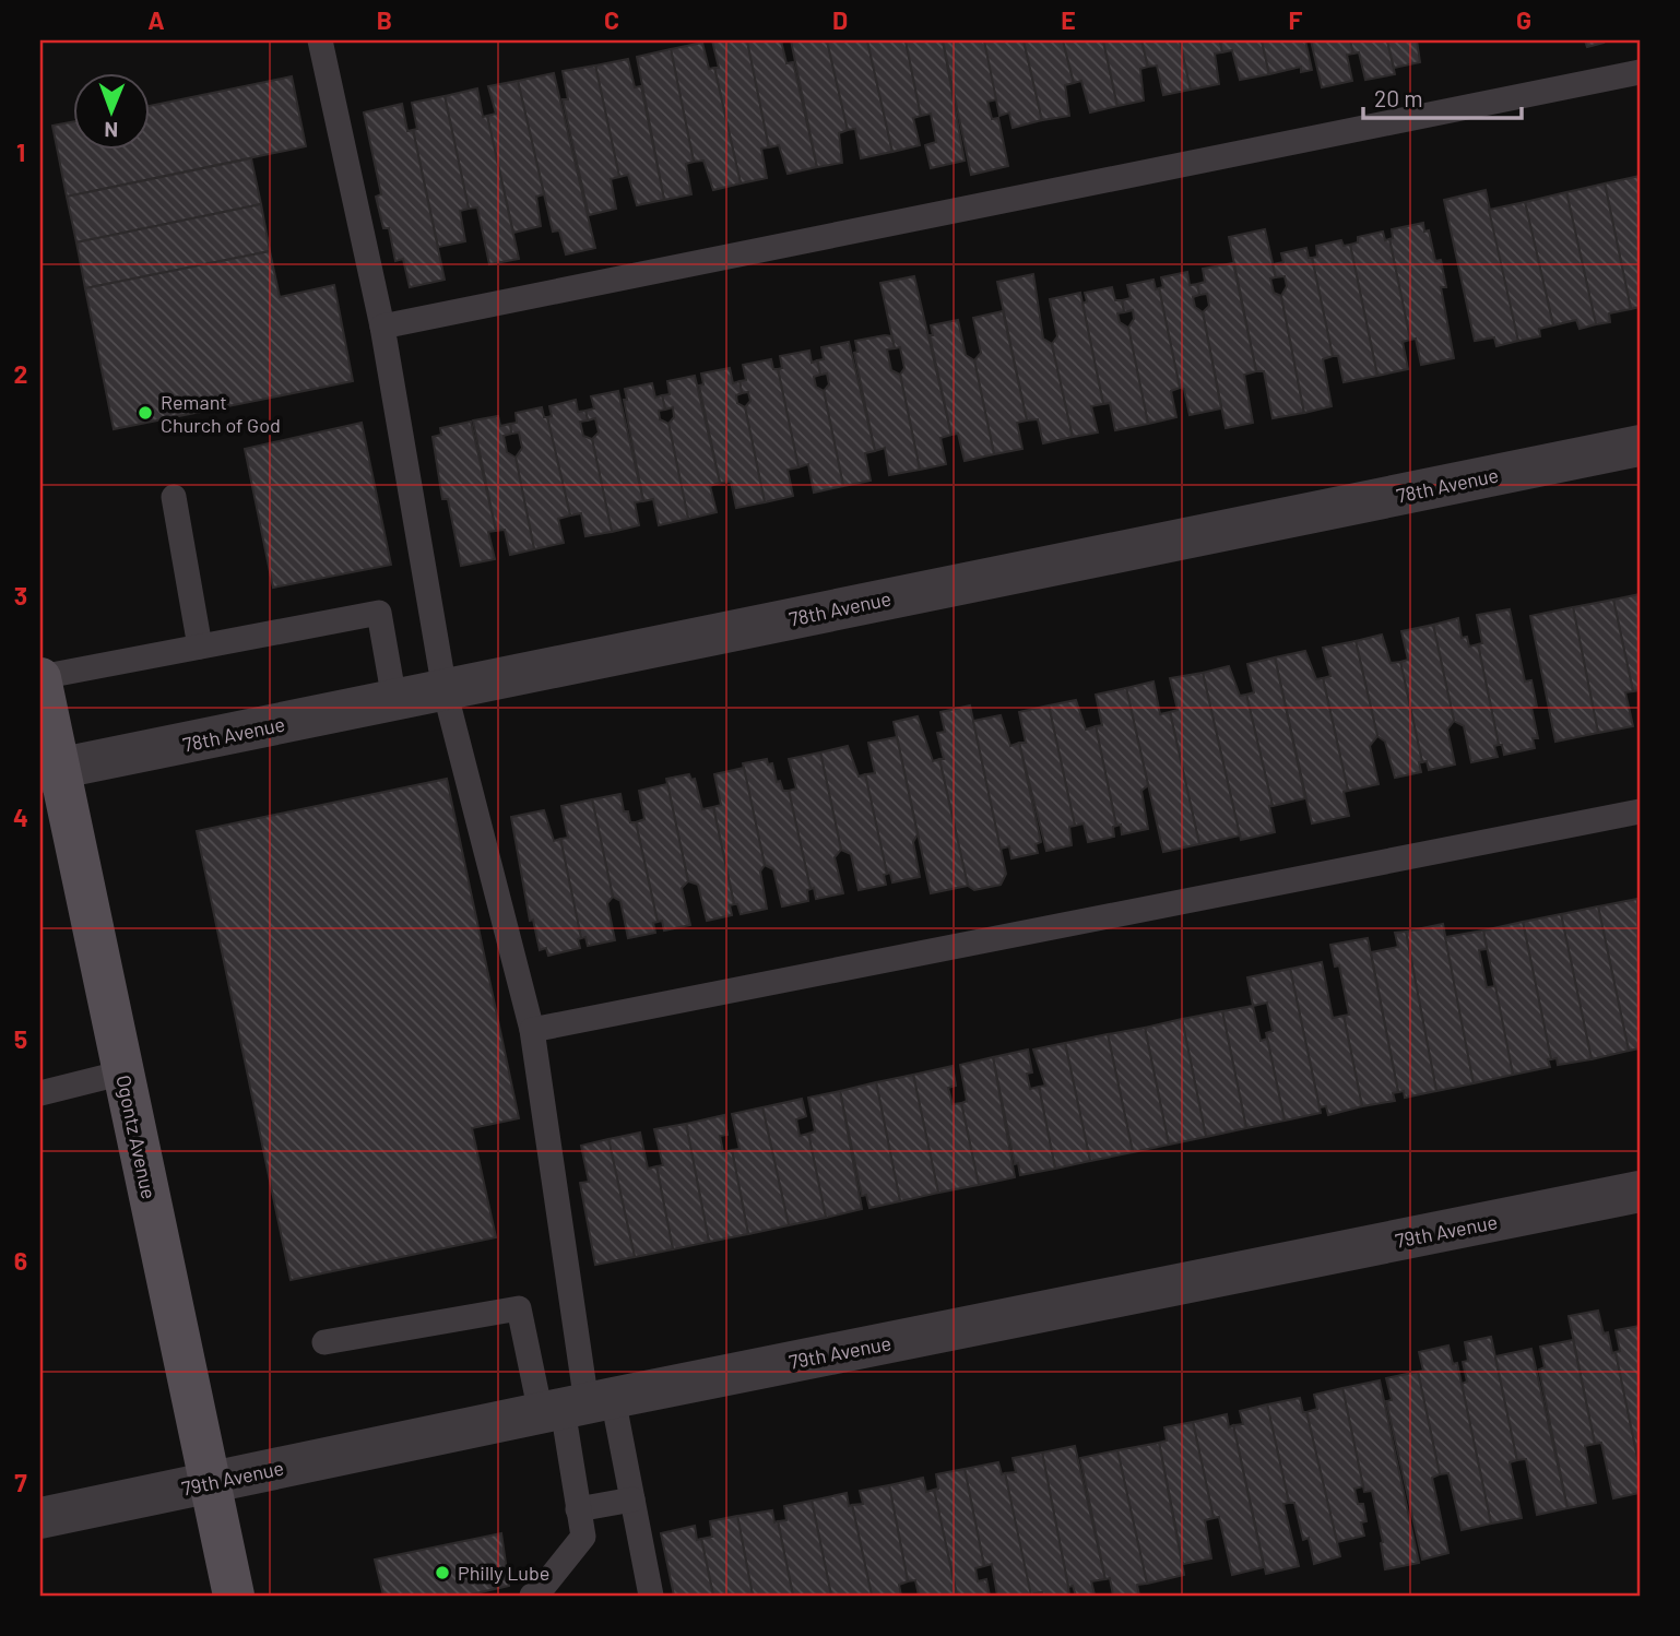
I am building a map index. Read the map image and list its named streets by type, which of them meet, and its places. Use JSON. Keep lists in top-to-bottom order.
{
  "streets": {
    "main road": ["Ogontz Avenue"],
    "street": ["78th Avenue", "79th Avenue"]
  },
  "crossings": [
    ["78th Avenue", "Ogontz Avenue"],
    ["Ogontz Avenue", "79th Avenue"]
  ],
  "places": ["Remant Church of God", "Philly Lube"],
  "scale_bar": "20 m",
  "north": "bottom",
  "grid": {
    "columns": [
      "A",
      "B",
      "C",
      "D",
      "E",
      "F",
      "G"
    ],
    "rows": [
      "1",
      "2",
      "3",
      "4",
      "5",
      "6",
      "7"
    ]
  }
}
